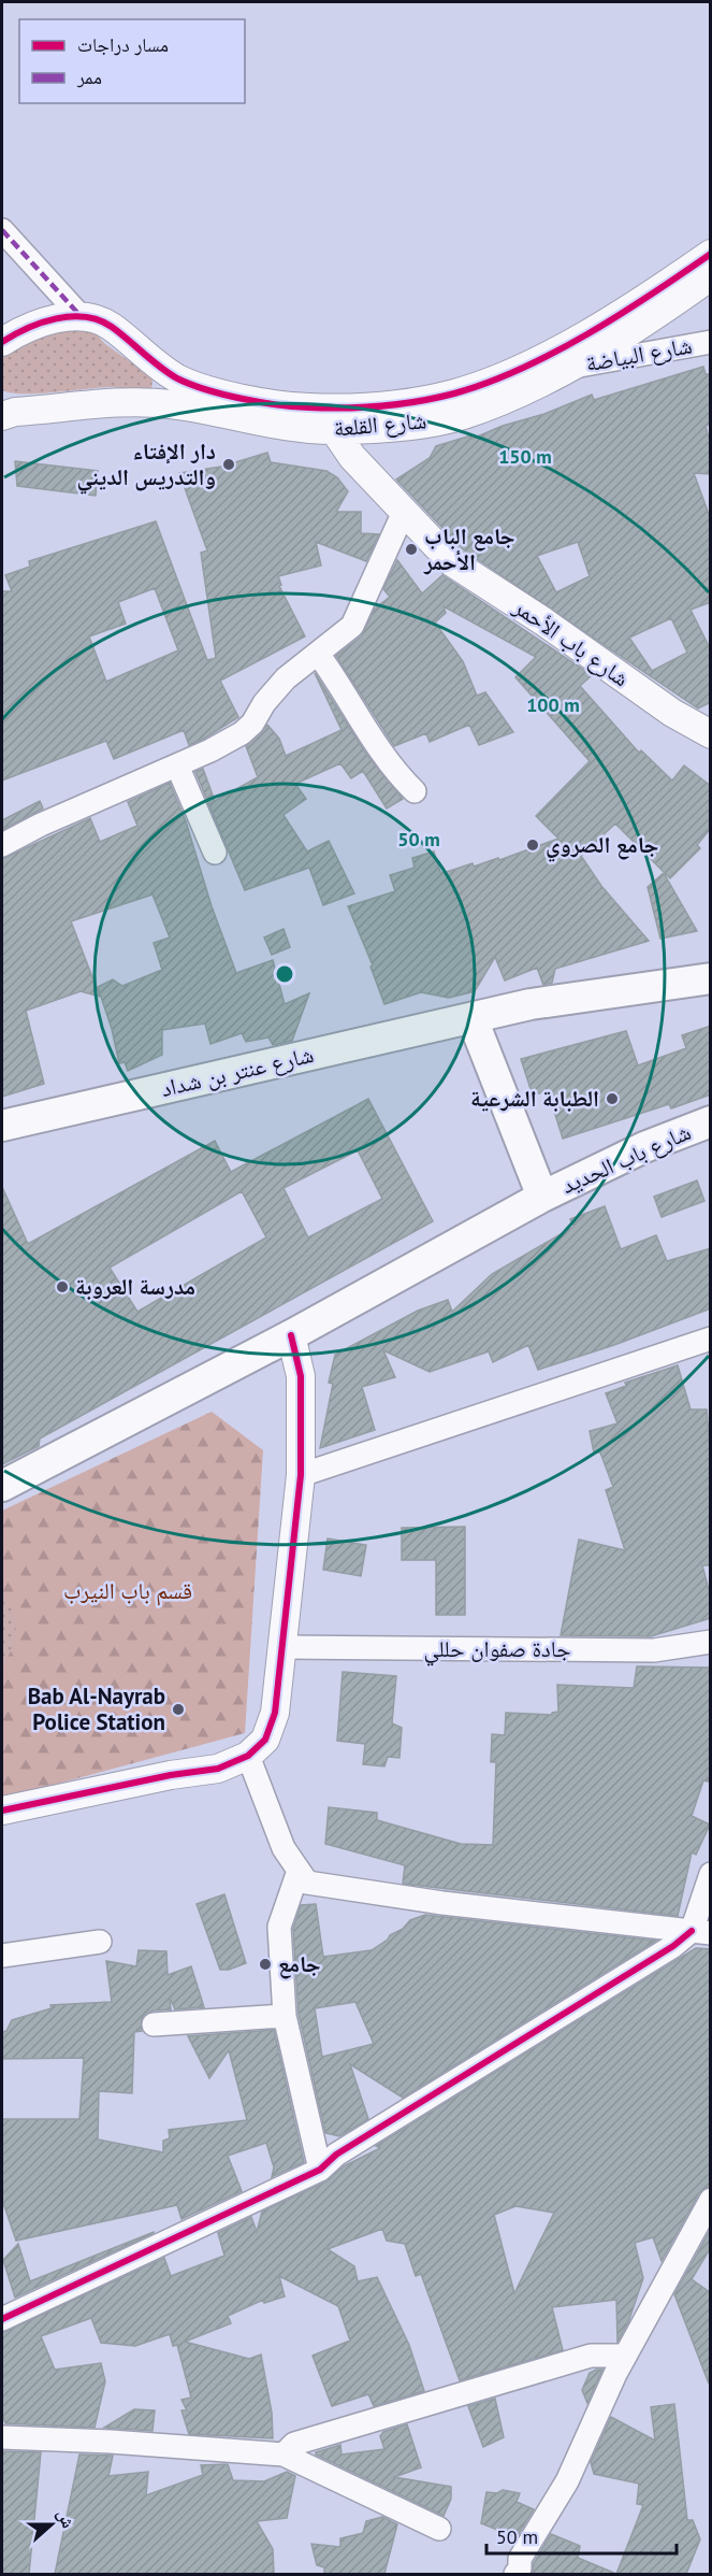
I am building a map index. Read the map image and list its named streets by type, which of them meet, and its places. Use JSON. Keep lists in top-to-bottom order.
{
  "streets": {
    "main road": ["شارع عنتر بن شداد", "شارع باب الحديد"],
    "street": [
      "شارع البياضة",
      "شارع القلعة",
      "شارع باب الأحمر",
      "جادة صفوان حللي"
    ]
  },
  "crossings": [
    ["شارع البياضة", "شارع القلعة"],
    ["شارع القلعة", "شارع باب الأحمر"]
  ],
  "parks": ["قسم باب النيرب"],
  "places": [
    "دار الإفتاء والتدريس الديني",
    "جامع الباب الأحمر",
    "جامع الصروي",
    "الطبابة الشرعية",
    "مدرسة العروبة",
    "Bab Al-Nayrab Police Station",
    "جامع"
  ],
  "legend": ["مسار دراجات", "ممر"],
  "scale_bar": "50 m",
  "north": "right",
  "rings": ["150 m", "100 m", "50 m"]
}
